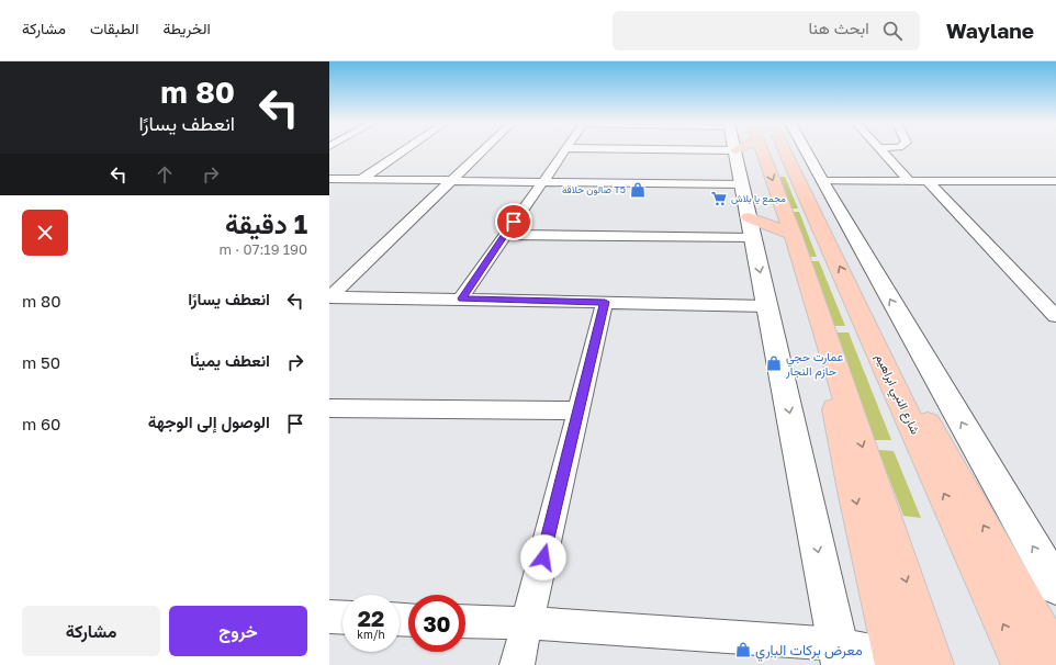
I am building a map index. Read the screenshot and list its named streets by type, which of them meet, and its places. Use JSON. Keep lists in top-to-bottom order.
{
  "streets": {
    "main road": ["شارع النبي ابراهيم"]
  },
  "places": {
    "shop": ["صالون حلاقة T5", "عمارت حجي حازم النجار", "معرض بركات الباري"],
    "supermarket": ["مجمع يا بلاش"]
  },
  "page": {
    "header": "Waylane",
    "search": "ابحث هنا",
    "nav": ["الخريطة", "الطبقات", "مشاركة"],
    "turn": ["80 m", "انعطف يسارًا"],
    "heading": ["1 دقيقة", "190 m · 07:19"],
    "list": [
      {
        "name": "انعطف يسارًا",
        "value": "80 m"
      },
      {
        "name": "انعطف يمينًا",
        "value": "50 m"
      },
      {
        "name": "الوصول إلى الوجهة",
        "value": "60 m"
      }
    ],
    "speed": "22 km/h",
    "limit": "30",
    "buttons": ["خروج", "مشاركة"]
  }
}
